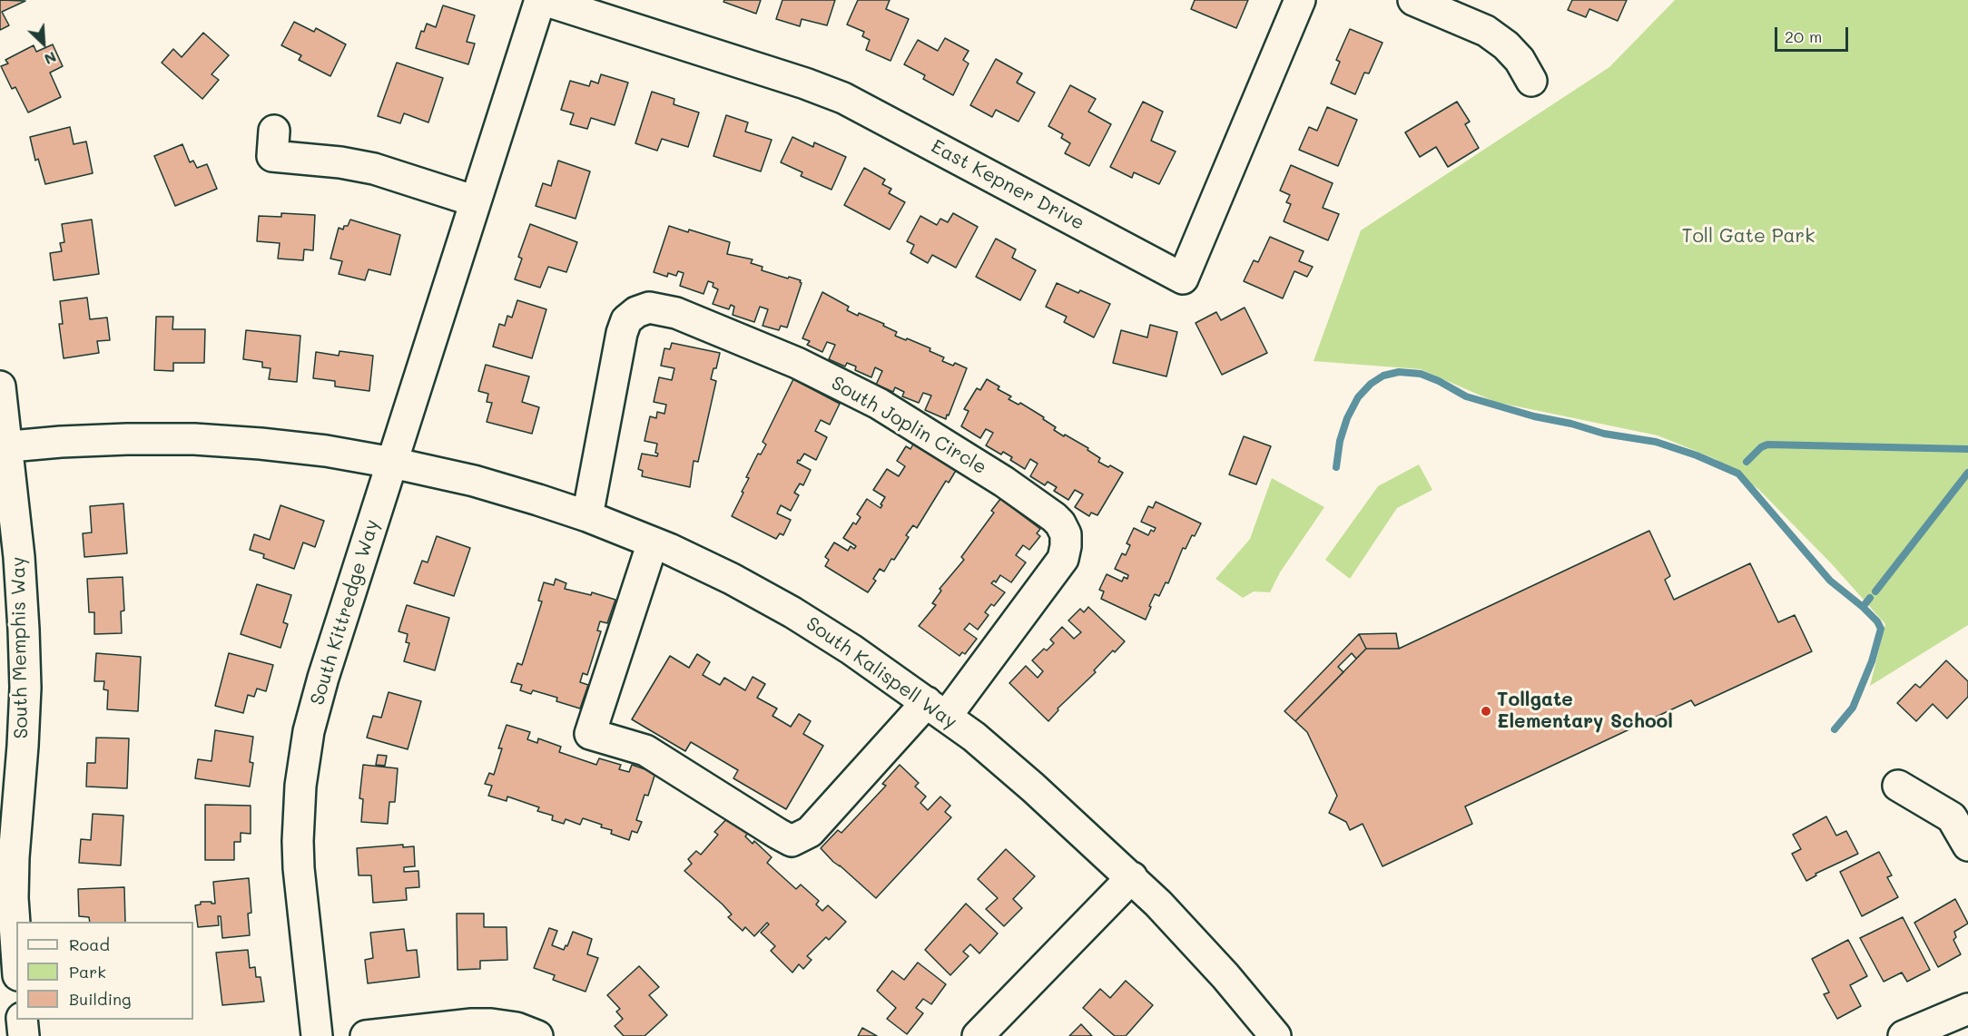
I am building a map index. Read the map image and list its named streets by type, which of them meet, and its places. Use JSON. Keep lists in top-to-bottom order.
{
  "streets": {
    "street": [
      "East Kepner Drive",
      "South Joplin Circle",
      "South Kittredge Way",
      "South Memphis Way",
      "South Kalispell Way"
    ]
  },
  "crossings": [
    ["East Kepner Drive", "South Kittredge Way"],
    ["South Joplin Circle", "South Kalispell Way"],
    ["South Kittredge Way", "South Kalispell Way"],
    ["South Memphis Way", "South Kalispell Way"]
  ],
  "parks": ["Toll Gate Park"],
  "places": ["Tollgate Elementary School"],
  "legend": ["Road", "Park", "Building"],
  "scale_bar": "20 m",
  "north": "bottom right"
}
